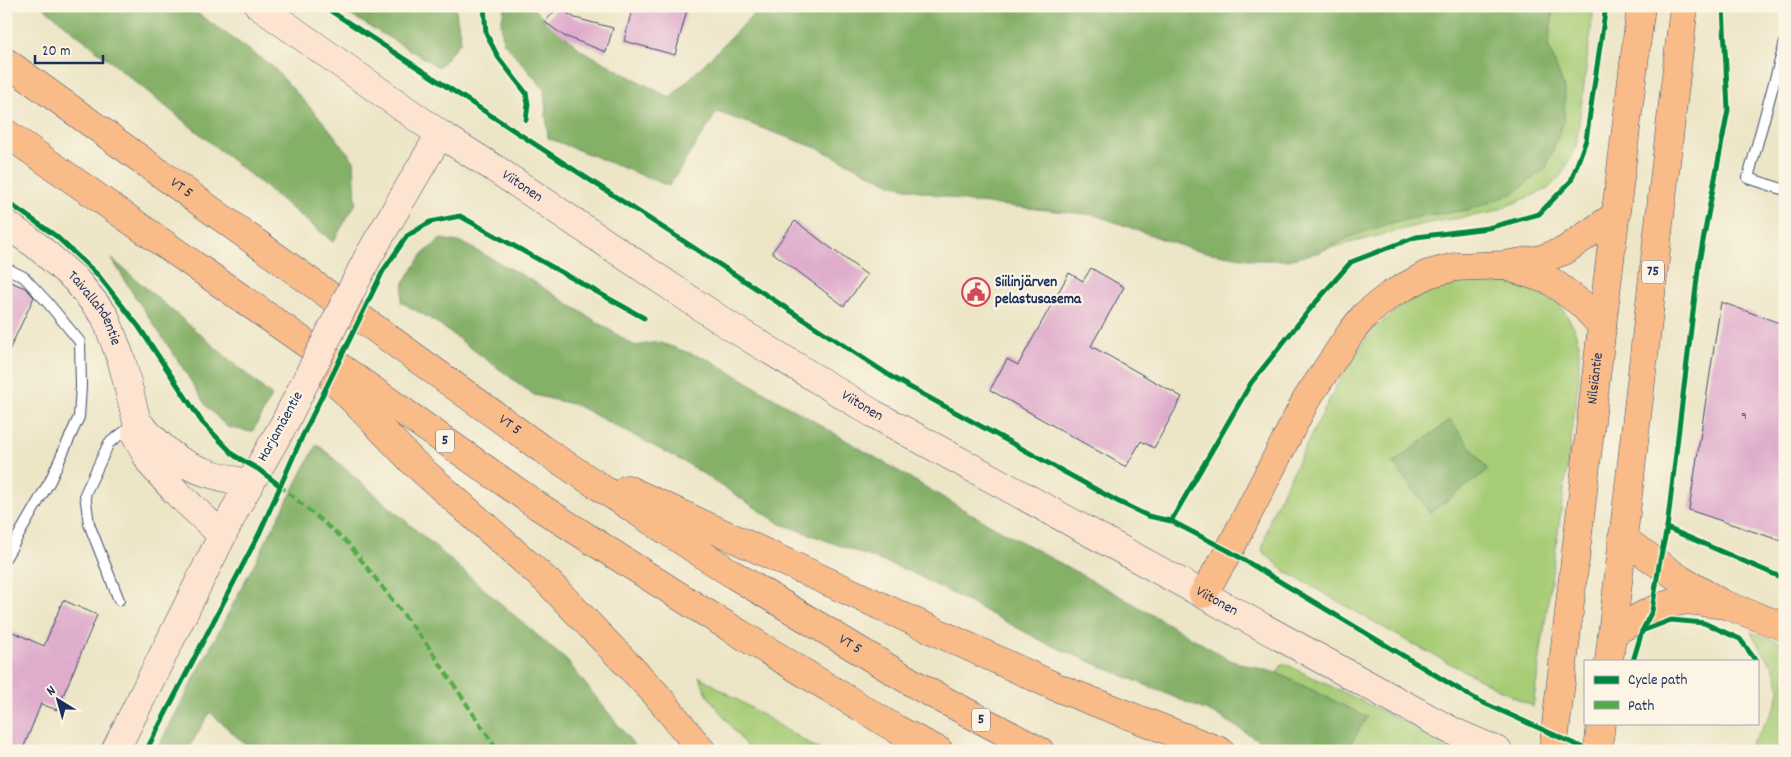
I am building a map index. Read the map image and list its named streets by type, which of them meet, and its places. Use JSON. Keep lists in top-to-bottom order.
{
  "streets": {
    "main road": [
      "Viitonen",
      "VT 5",
      "75",
      "Taivallahdentie",
      "Nilsiäntie",
      "Harjamäentie",
      "5"
    ]
  },
  "crossings": [
    ["Viitonen", "Harjamäentie"],
    ["Taivallahdentie", "Harjamäentie"]
  ],
  "places": {
    "public building": ["Siilinjärven pelastusasema"]
  },
  "house_numbers": ["9"],
  "legend": ["Cycle path", "Path"],
  "scale_bar": "20 m",
  "north": "top left"
}
